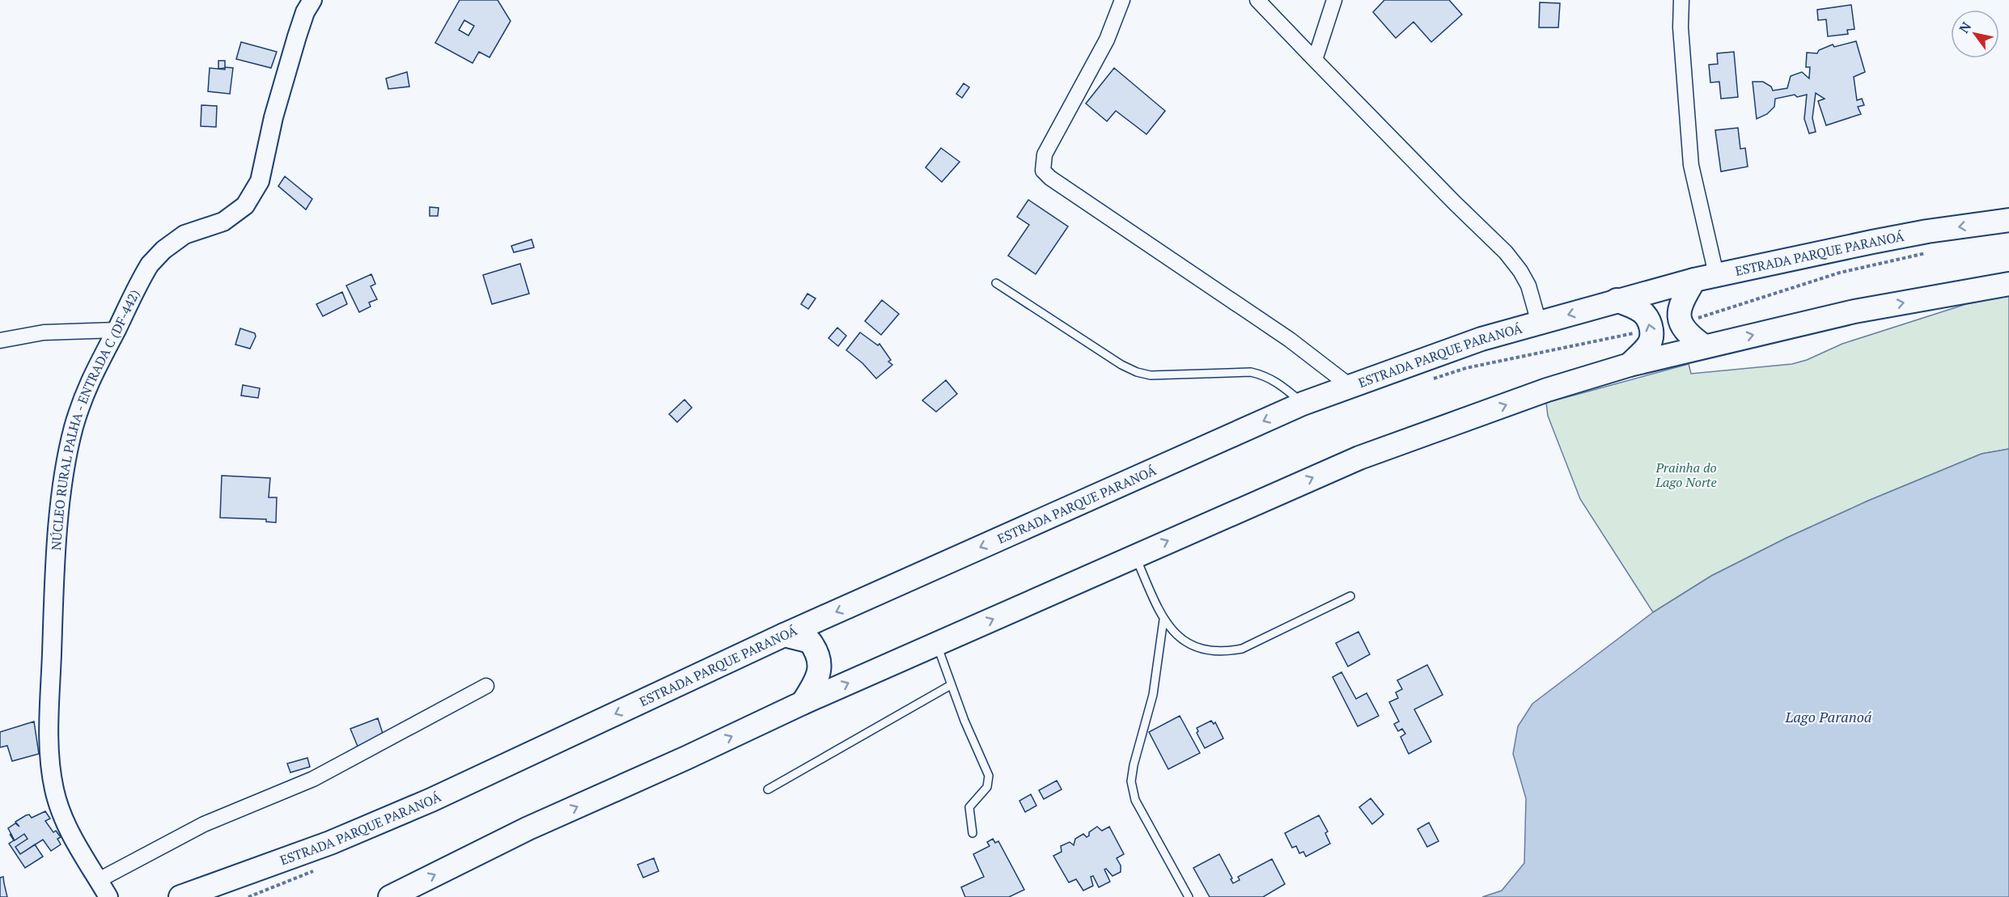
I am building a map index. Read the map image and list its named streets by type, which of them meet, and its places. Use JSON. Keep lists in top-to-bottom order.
{
  "streets": {
    "main road": ["ESTRADA PARQUE PARANOÁ"],
    "street": ["NÚCLEO RURAL PALHA - ENTRADA C (DF-442)"]
  },
  "water": ["Lago Paranoá"],
  "parks": ["Prainha do Lago Norte"],
  "north": "top left"
}
